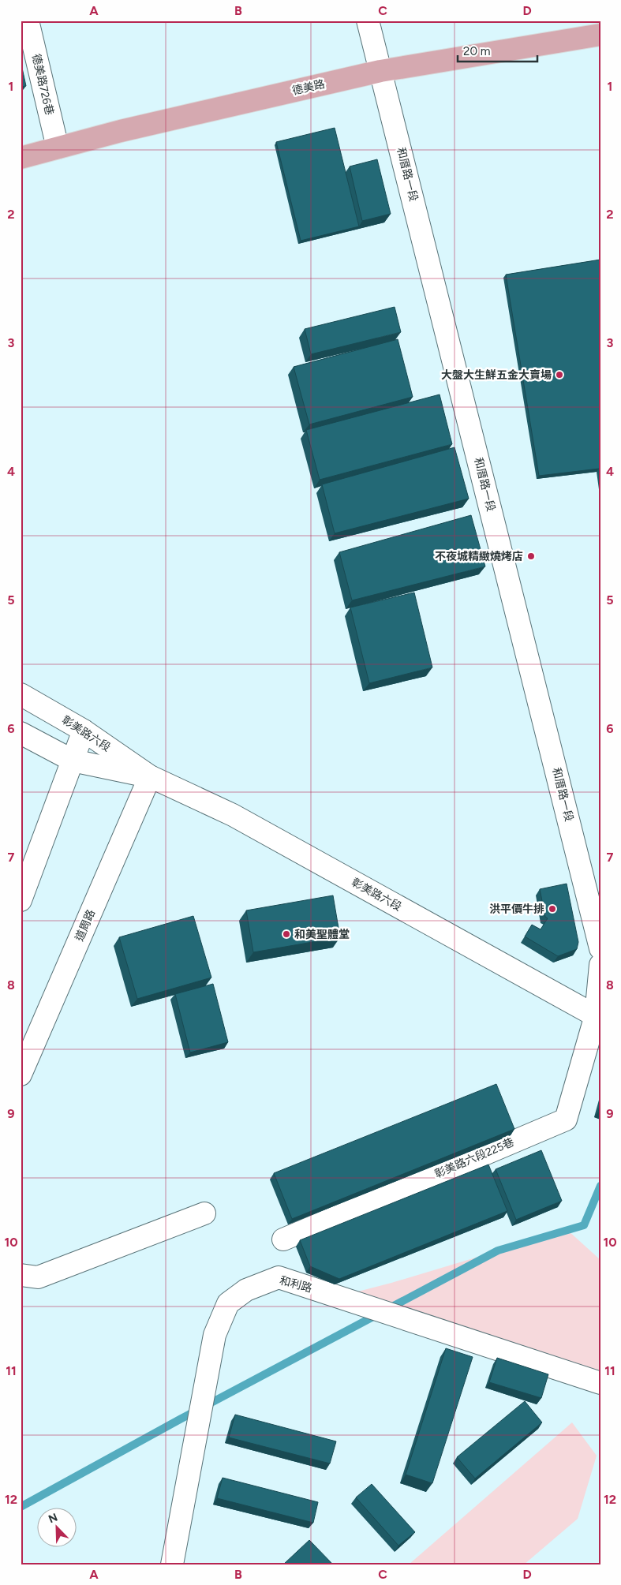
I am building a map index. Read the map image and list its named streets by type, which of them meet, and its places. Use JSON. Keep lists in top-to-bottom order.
{
  "streets": {
    "main road": ["德美路"],
    "street": [
      "德美路726巷",
      "和厝路一段",
      "彰美路六段",
      "道周路",
      "彰美路六段225巷",
      "和利路"
    ]
  },
  "crossings": [
    ["德美路726巷", "德美路"],
    ["德美路", "和厝路一段"],
    ["彰美路六段", "道周路"],
    ["彰美路六段", "彰美路六段225巷"]
  ],
  "places": [
    "大盤大生鮮五金大賣場",
    "不夜城精緻燒烤店",
    "洪平價牛排",
    "和美聖體堂"
  ],
  "scale_bar": "20 m",
  "north": "top left",
  "grid": {
    "columns": [
      "A",
      "B",
      "C",
      "D"
    ],
    "rows": [
      "1",
      "2",
      "3",
      "4",
      "5",
      "6",
      "7",
      "8",
      "9",
      "10",
      "11",
      "12"
    ]
  }
}
